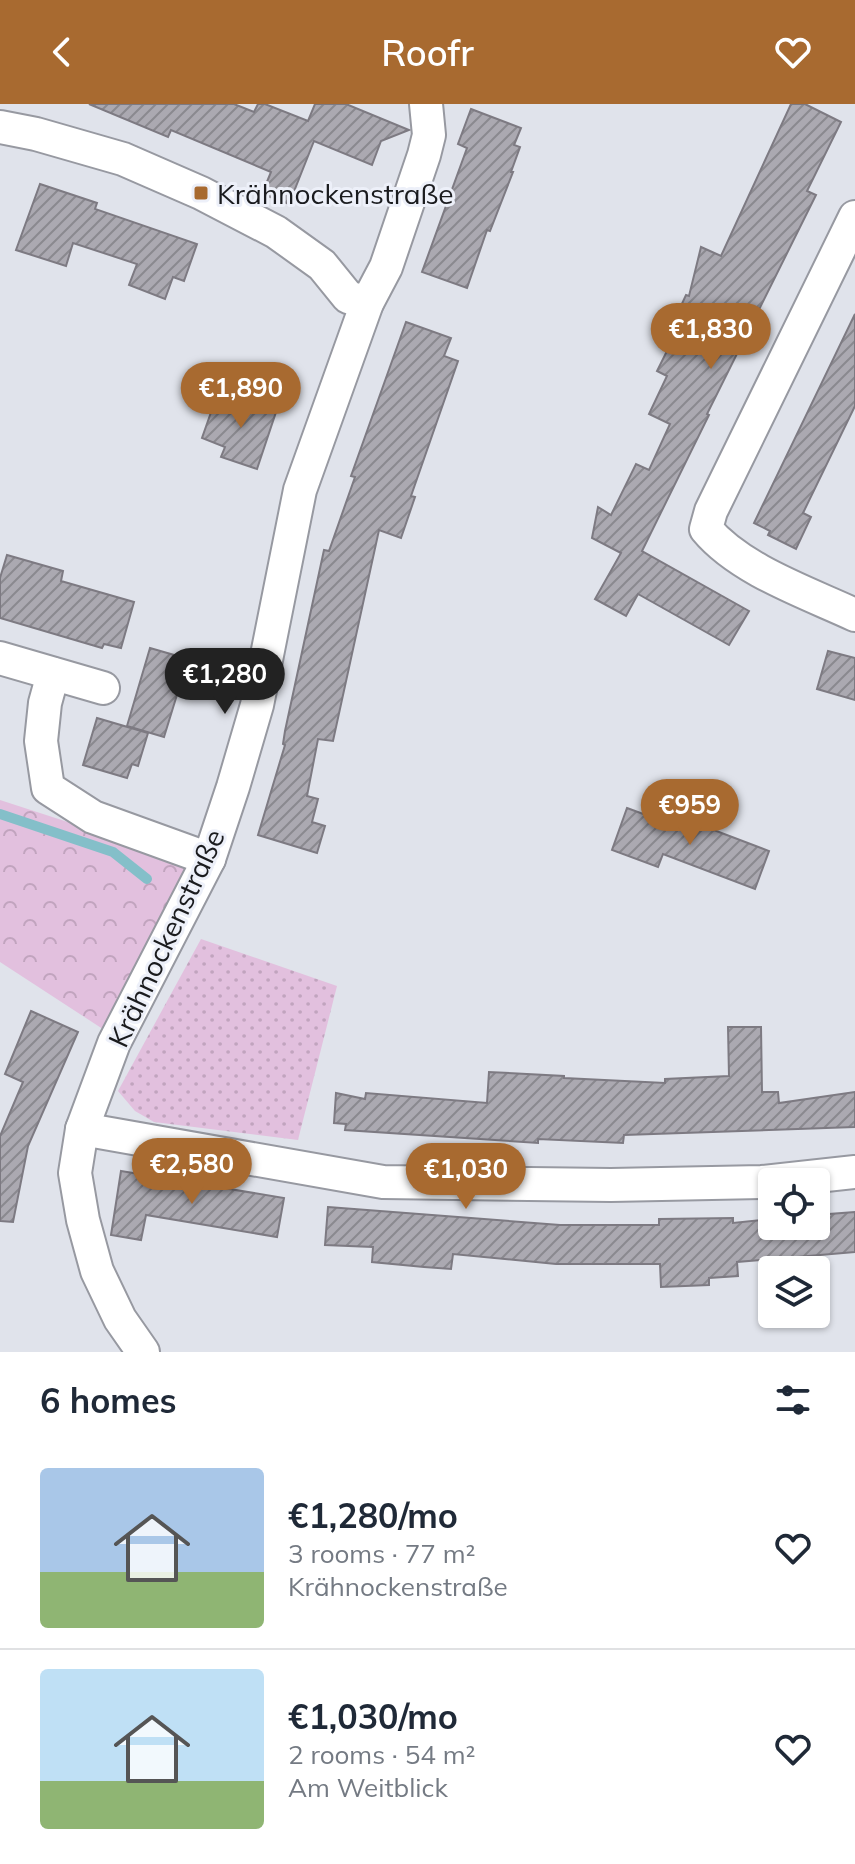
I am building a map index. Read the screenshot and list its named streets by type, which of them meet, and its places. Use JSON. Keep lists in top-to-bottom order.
{
  "streets": {
    "street": ["Krähnockenstraße"]
  },
  "places": {
    "transit": ["Krähnockenstraße"]
  },
  "page": {
    "header": "Roofr",
    "price": [
      "€1,830",
      "€1,890",
      "€1,280",
      "€959",
      "€2,580",
      "€1,030"
    ],
    "heading": "6 homes",
    "list": [
      {
        "name": "€1,280/mo",
        "note": "3 rooms · 77 m² · Krähnockenstraße"
      },
      {
        "name": "€1,030/mo",
        "note": "2 rooms · 54 m² · Am Weitblick"
      }
    ]
  }
}
